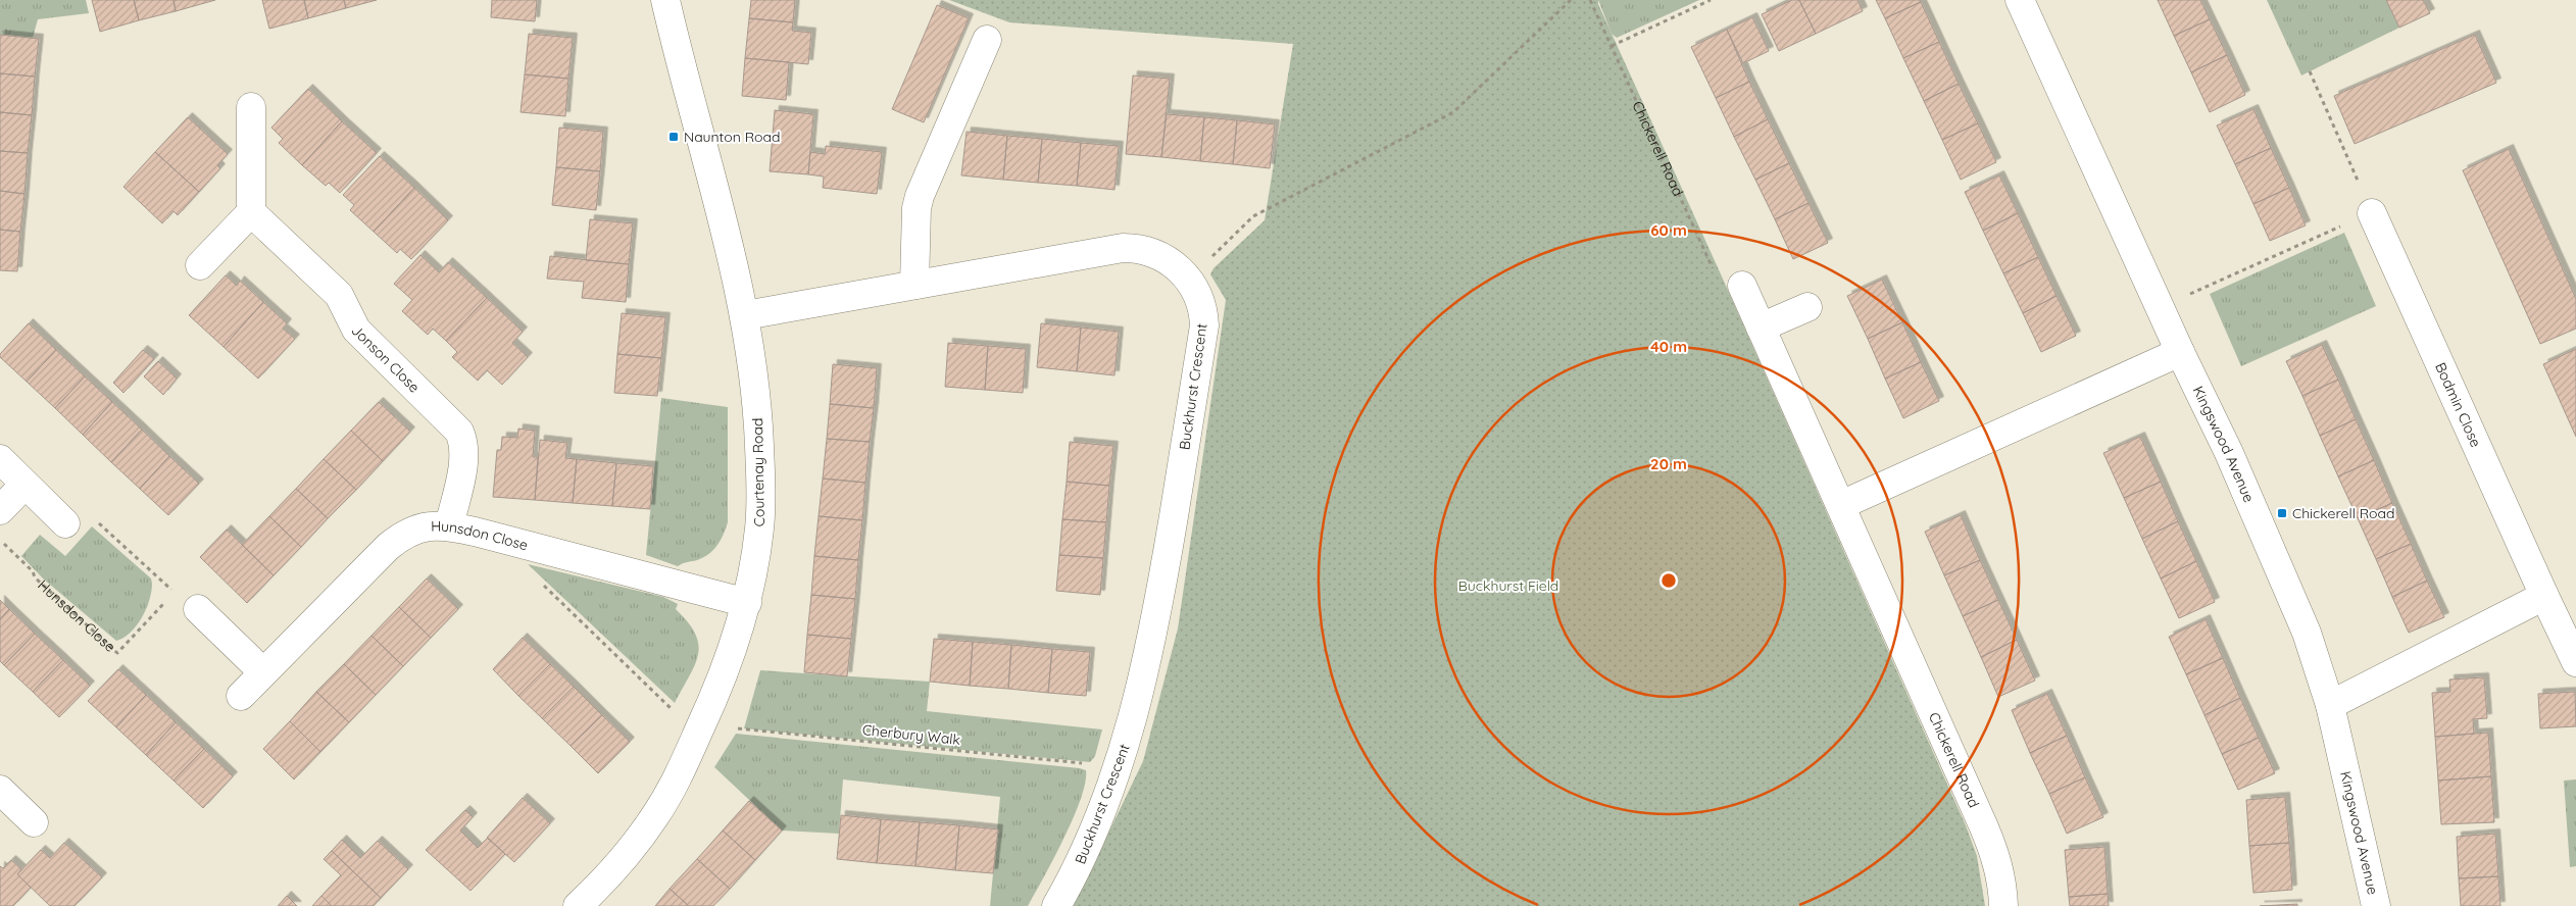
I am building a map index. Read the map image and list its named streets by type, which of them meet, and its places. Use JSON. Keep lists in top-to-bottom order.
{
  "streets": {
    "street": [
      "Chickerell Road",
      "Jonson Close",
      "Buckhurst Crescent",
      "Bodmin Close",
      "Kingswood Avenue",
      "Courtenay Road",
      "Hunsdon Close"
    ],
    "path": ["Cherbury Walk"]
  },
  "crossings": [
    ["Jonson Close", "Hunsdon Close"],
    ["Buckhurst Crescent", "Courtenay Road"],
    ["Buckhurst Crescent", "Cherbury Walk"],
    ["Courtenay Road", "Hunsdon Close"],
    ["Courtenay Road", "Cherbury Walk"]
  ],
  "parks": ["Buckhurst Field"],
  "places": {
    "transit": ["Naunton Road", "Chickerell Road"]
  },
  "rings": ["60 m", "40 m", "20 m"]
}
